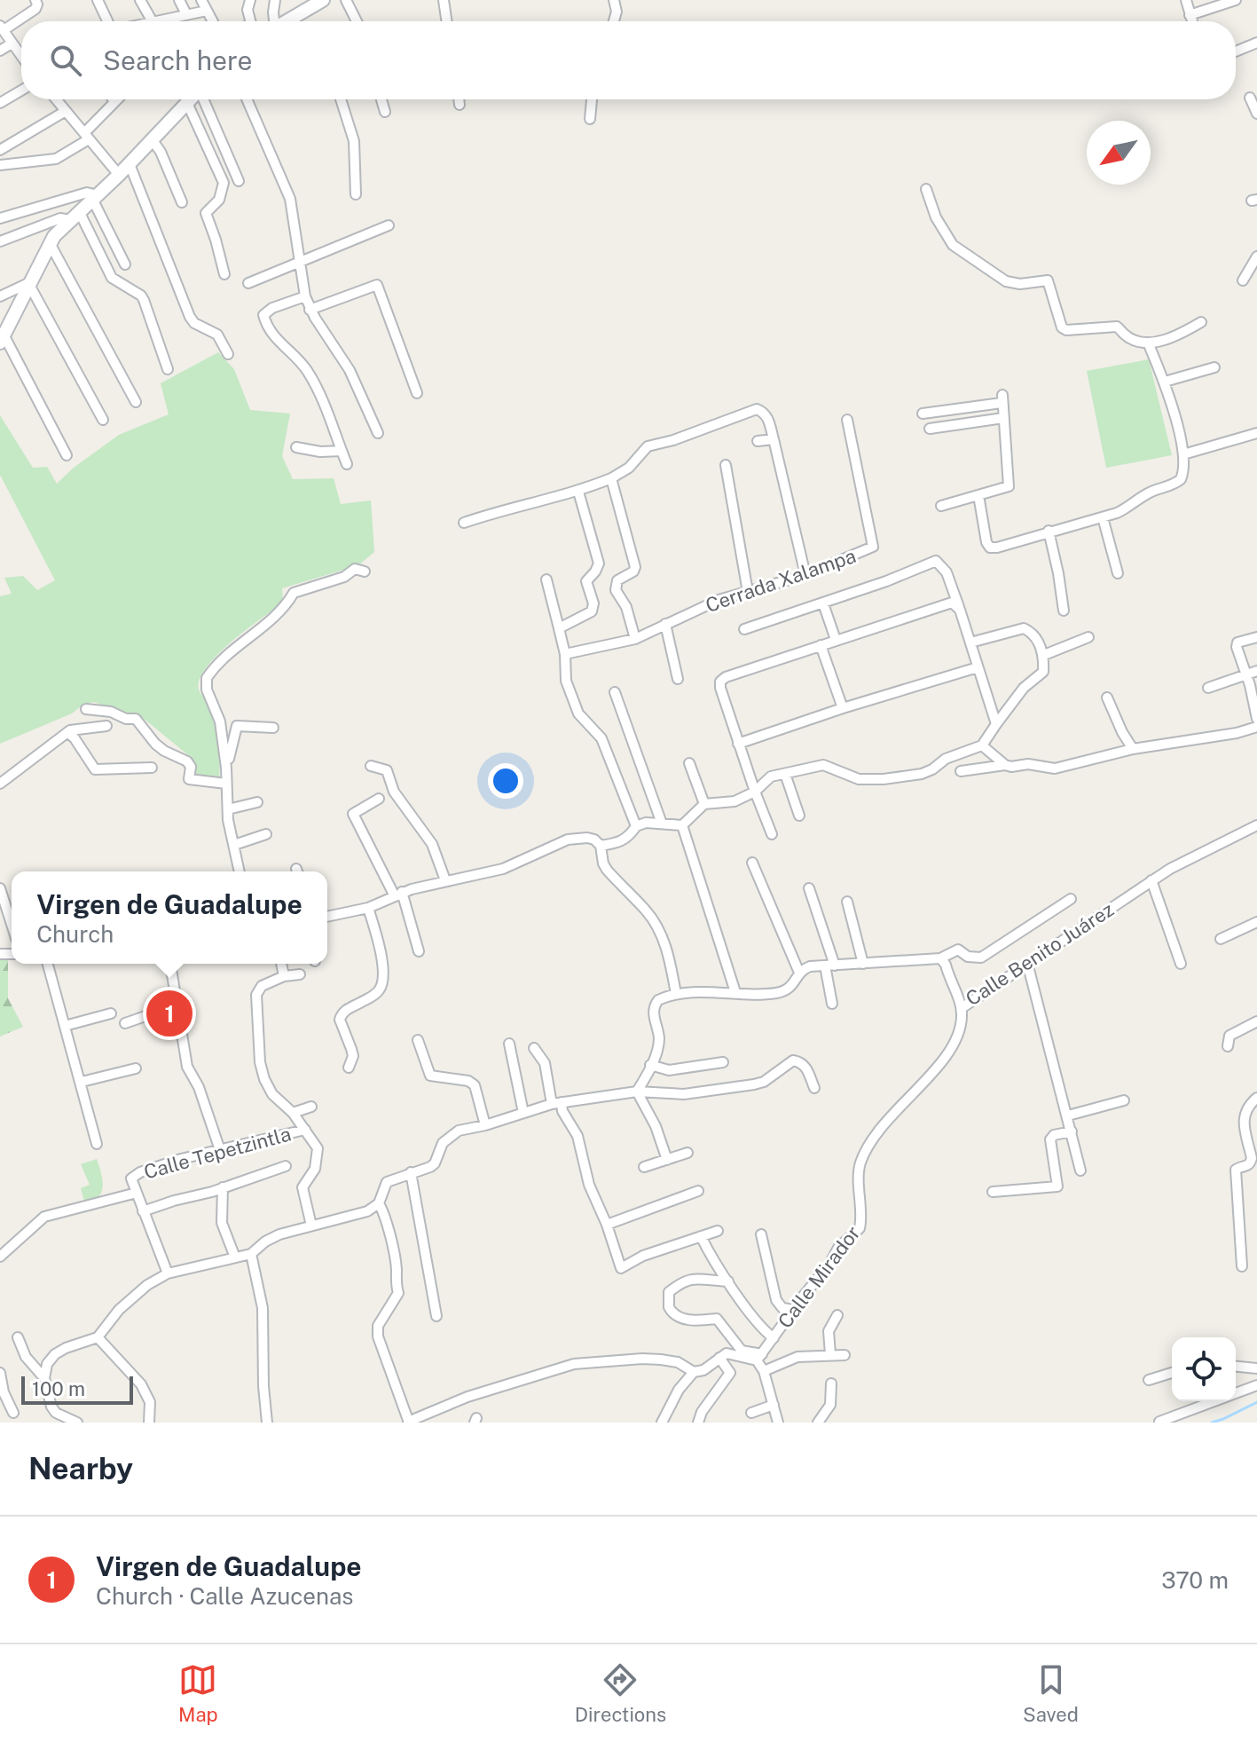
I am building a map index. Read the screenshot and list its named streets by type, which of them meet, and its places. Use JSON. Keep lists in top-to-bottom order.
{
  "streets": {
    "street": [
      "Cerrada Xalampa",
      "Calle Benito Juárez",
      "Calle Tepetzintla",
      "Calle Mirador"
    ]
  },
  "crossings": [
    ["Calle Benito Juárez", "Calle Mirador"]
  ],
  "scale_bar": "100 m",
  "north": "bottom left",
  "page": {
    "search": "Search here",
    "popup": ["Virgen de Guadalupe", "Church"],
    "pins": "1",
    "scale": "100 m",
    "heading": "Nearby",
    "list": [
      {
        "mark": "1",
        "name": "Virgen de Guadalupe",
        "note": "Church · Calle Azucenas",
        "value": "370 m"
      }
    ],
    "nav": ["Map", "Directions", "Saved"]
  }
}
